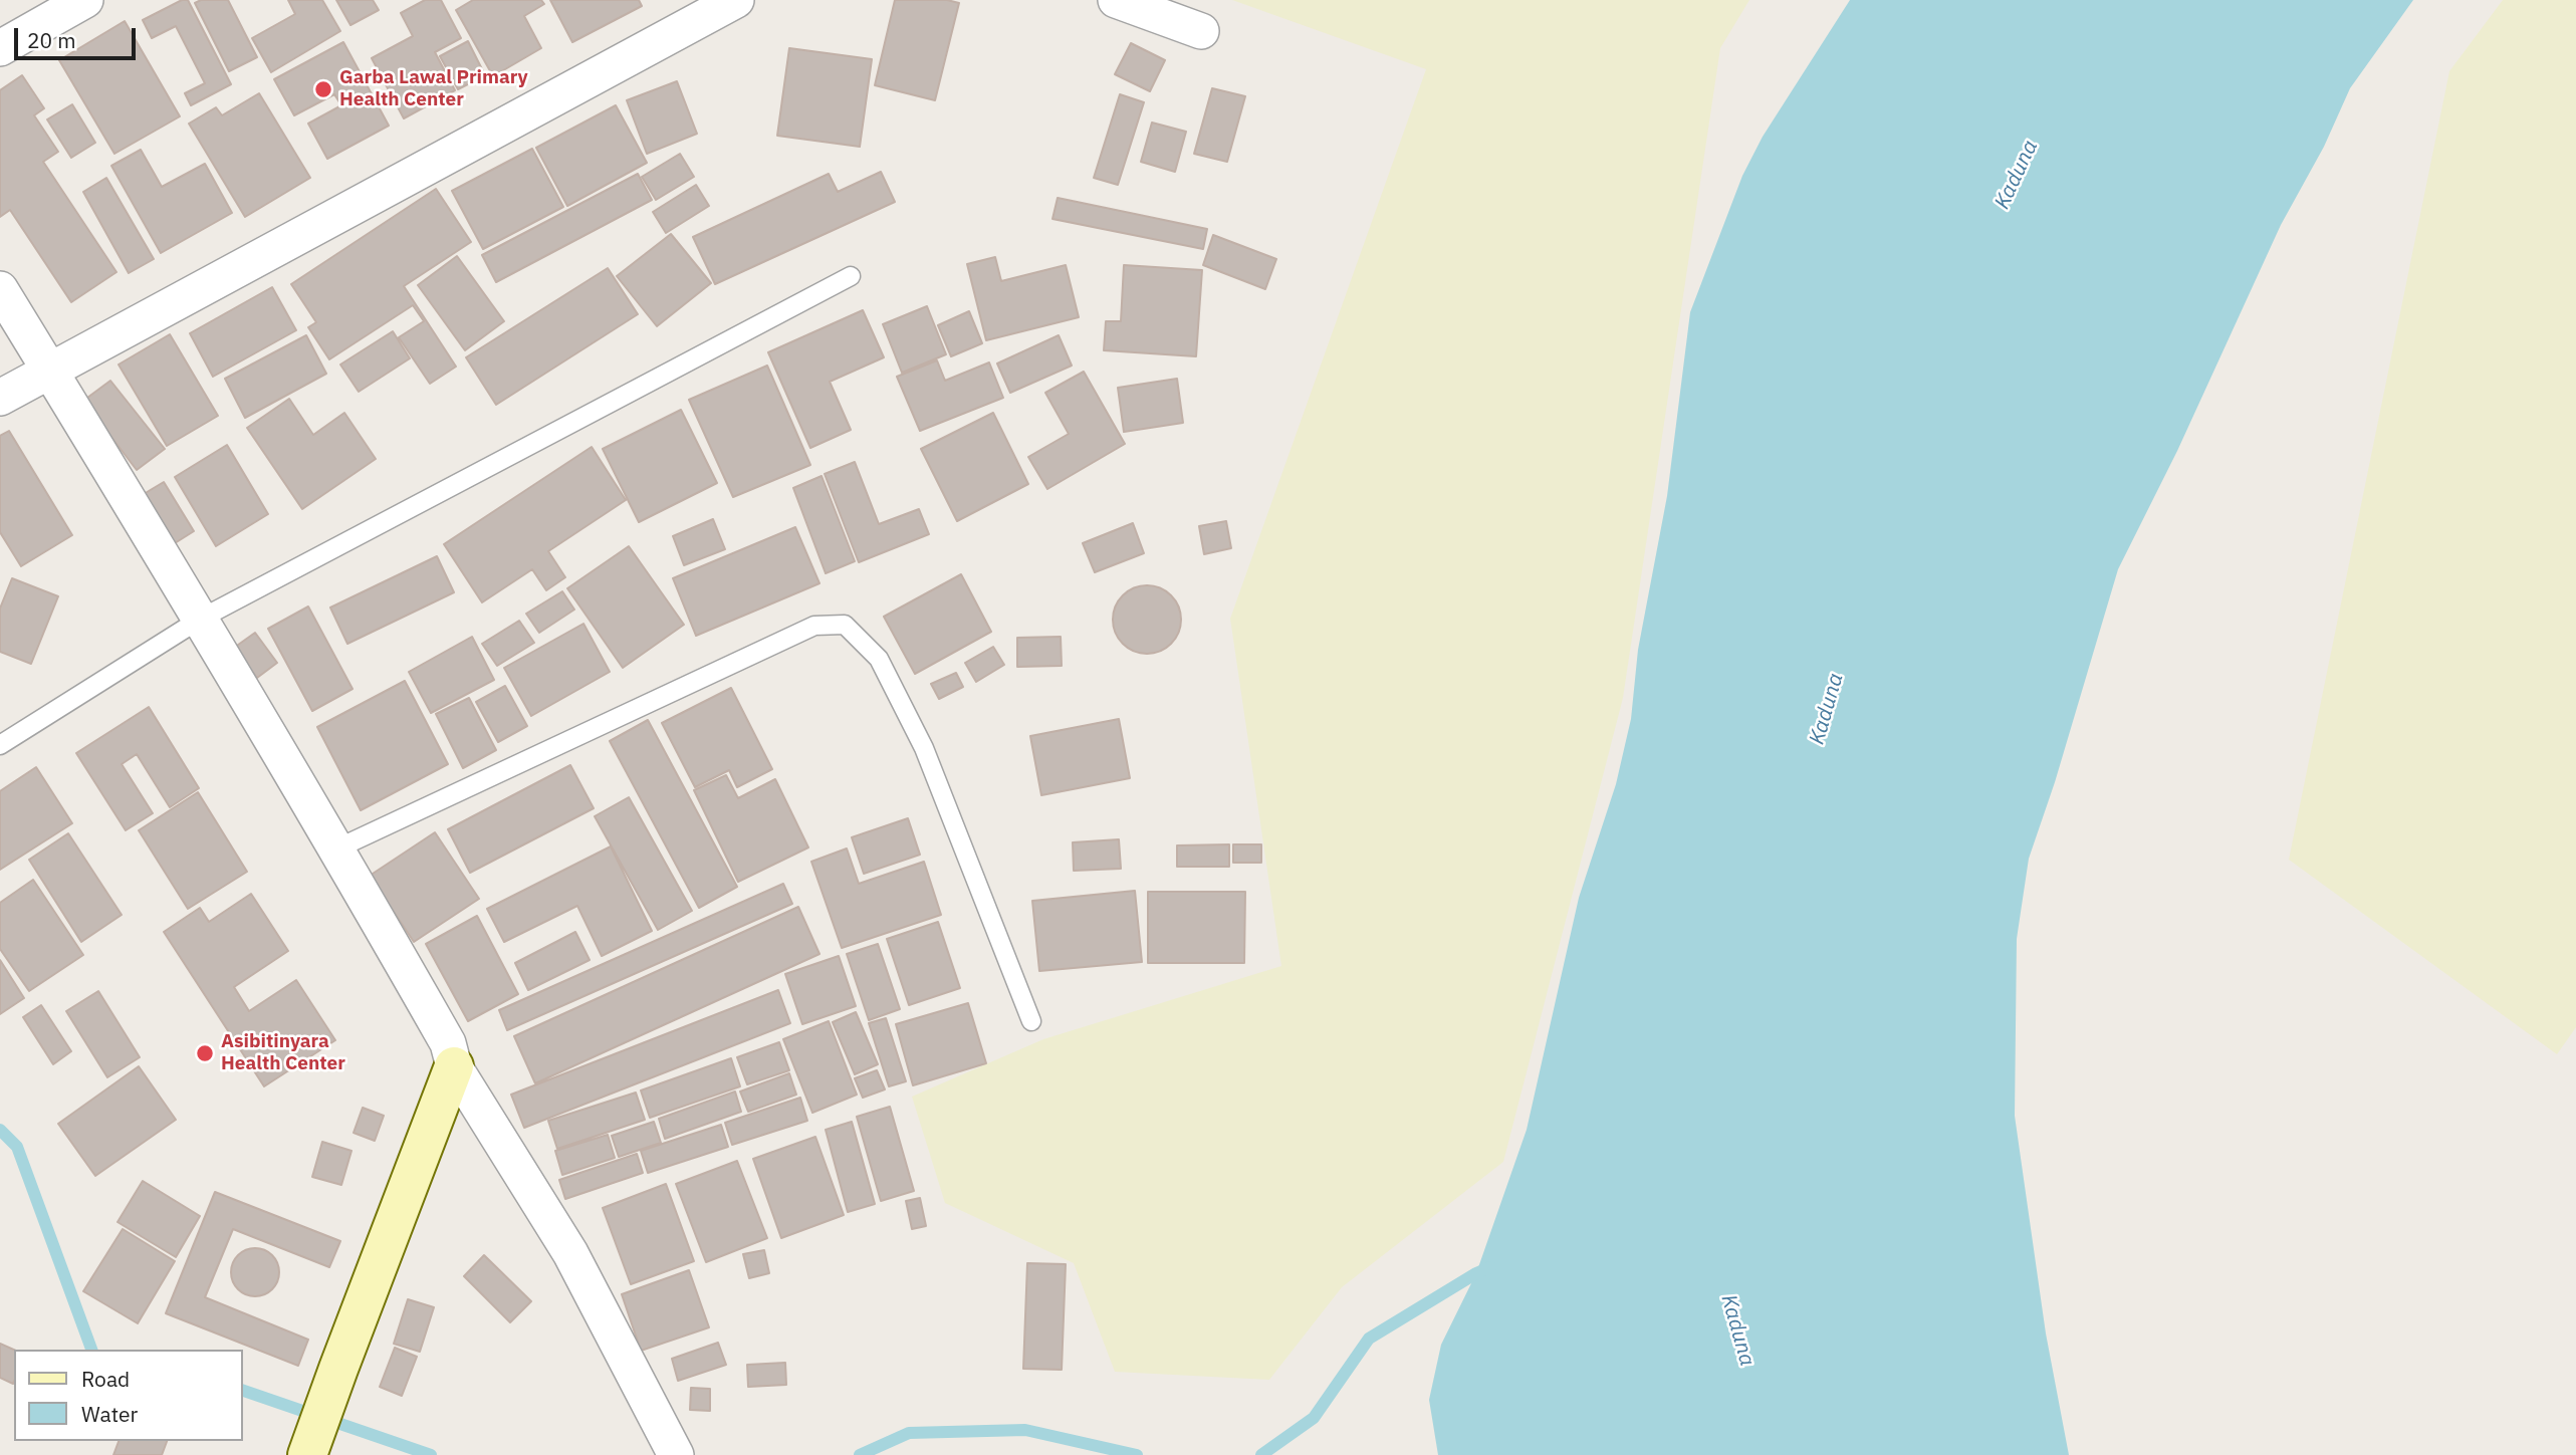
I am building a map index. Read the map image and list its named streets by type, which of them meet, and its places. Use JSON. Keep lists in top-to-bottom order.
{
  "water": ["Kaduna"],
  "places": ["Garba Lawal Primary Health Center", "Asibitinyara Health Center"],
  "legend": ["Road", "Water"],
  "scale_bar": "20 m"
}
